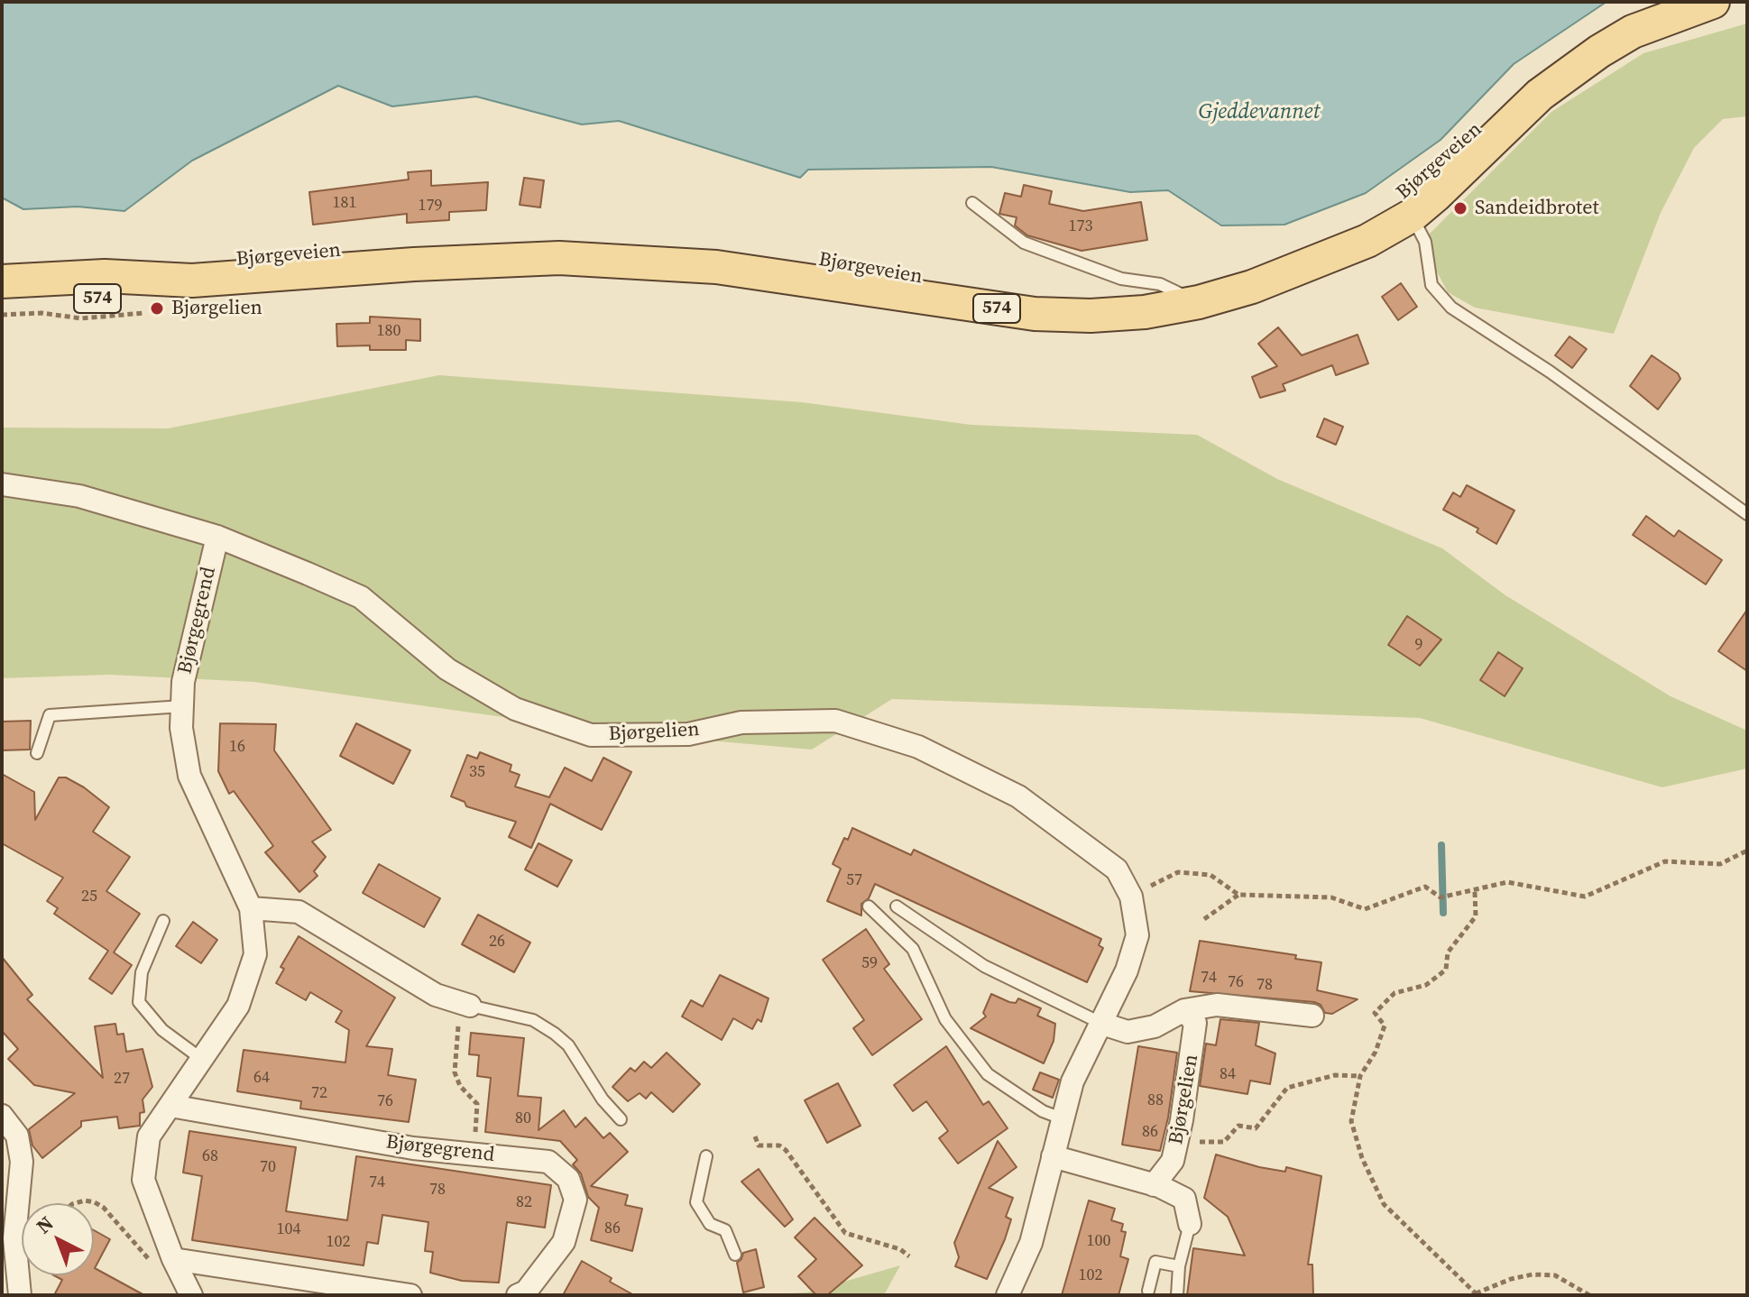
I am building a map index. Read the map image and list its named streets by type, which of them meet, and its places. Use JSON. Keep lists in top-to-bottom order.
{
  "streets": {
    "main road": ["Bjørgeveien", "574"],
    "street": ["Bjørgegrend", "Bjørgelien"]
  },
  "crossings": [
    ["Bjørgegrend", "Bjørgelien"]
  ],
  "water": ["Gjeddevannet"],
  "places": ["Sandeidbrotet", "Bjørgelien"],
  "house_numbers": [
    "181",
    "179",
    "173",
    "180",
    "9",
    "16",
    "35",
    "57",
    "25",
    "26",
    "59",
    "74",
    "76",
    "78",
    "84",
    "64",
    "27",
    "72",
    "88",
    "76",
    "80",
    "86",
    "68",
    "70",
    "74",
    "78",
    "82",
    "86",
    "104",
    "100",
    "102",
    "102"
  ],
  "north": "top left"
}
